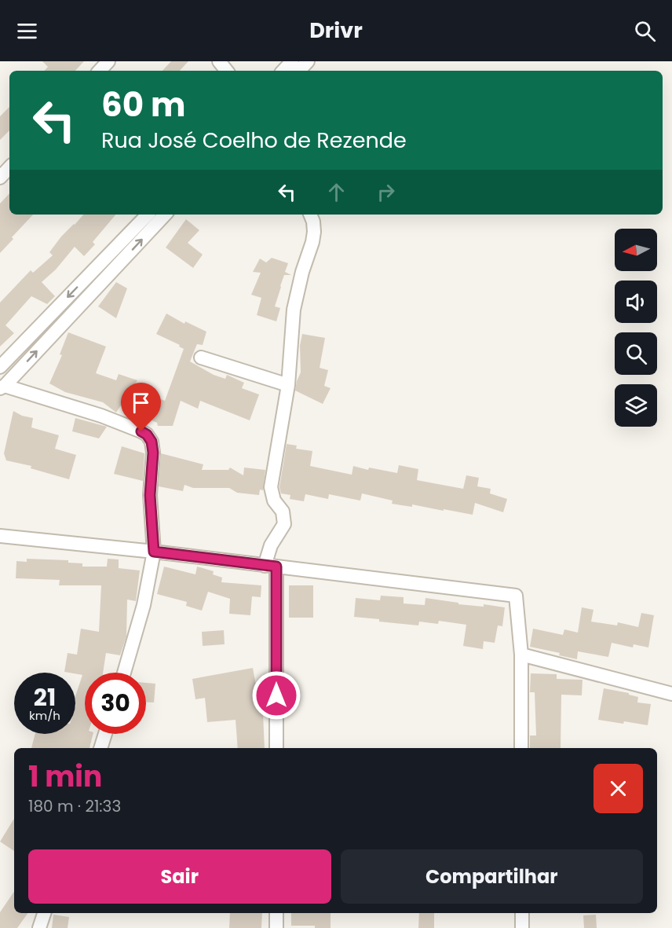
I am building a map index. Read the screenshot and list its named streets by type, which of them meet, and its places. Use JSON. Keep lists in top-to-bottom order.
{
  "north": "left",
  "page": {
    "header": "Drivr",
    "turn": ["60 m", "Rua José Coelho de Rezende"],
    "speed": "21 km/h",
    "limit": "30",
    "heading": ["1 min", "180 m · 21:33"],
    "buttons": ["Sair", "Compartilhar"]
  }
}
